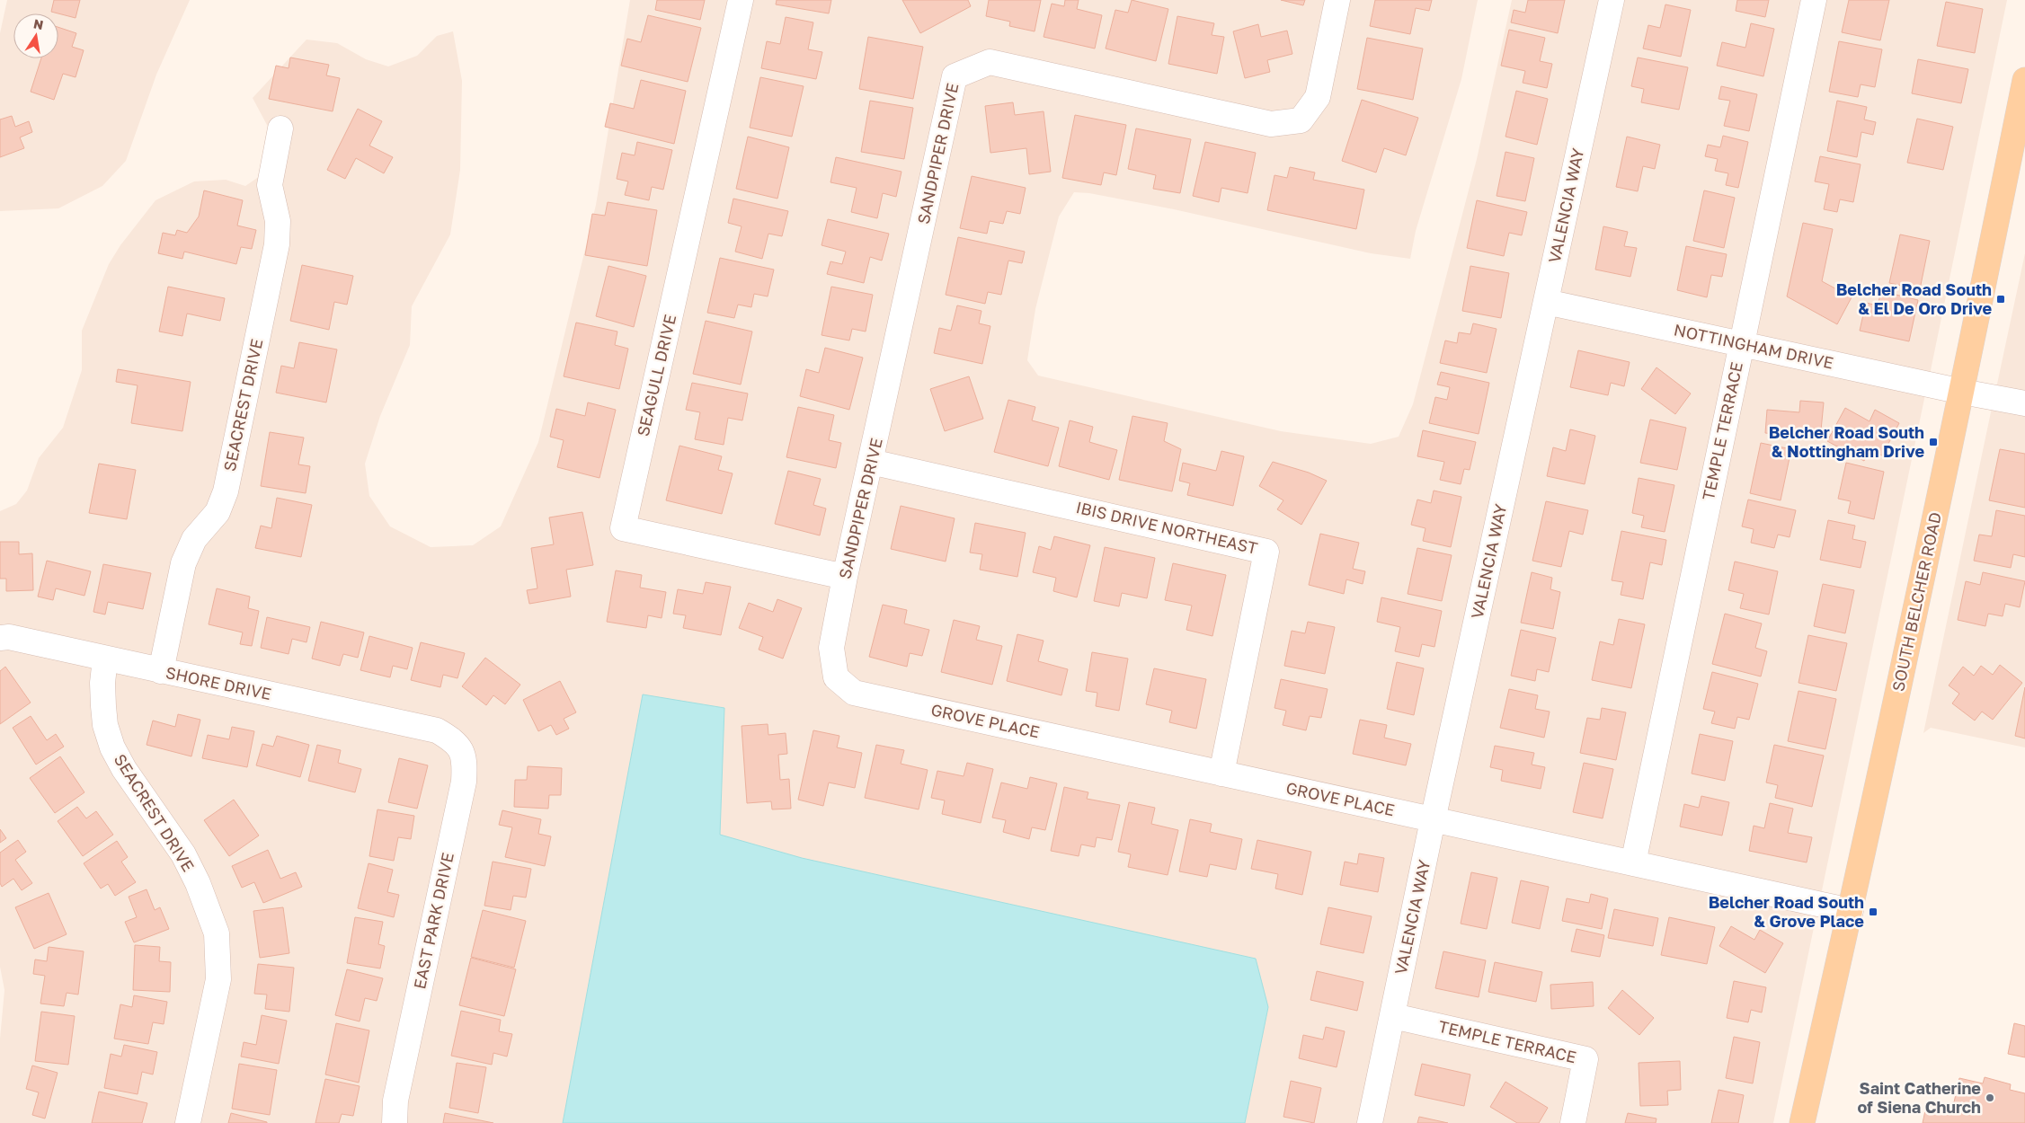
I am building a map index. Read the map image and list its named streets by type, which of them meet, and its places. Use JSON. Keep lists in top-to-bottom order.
{
  "streets": {
    "main road": ["SOUTH BELCHER ROAD"],
    "street": [
      "SANDPIPER DRIVE",
      "VALENCIA WAY",
      "NOTTINGHAM DRIVE",
      "SEAGULL DRIVE",
      "SEACREST DRIVE",
      "TEMPLE TERRACE",
      "IBIS DRIVE NORTHEAST",
      "SHORE DRIVE",
      "GROVE PLACE",
      "EAST PARK DRIVE"
    ]
  },
  "crossings": [
    ["SANDPIPER DRIVE", "SEAGULL DRIVE"],
    ["SANDPIPER DRIVE", "IBIS DRIVE NORTHEAST"],
    ["SANDPIPER DRIVE", "GROVE PLACE"],
    ["VALENCIA WAY", "NOTTINGHAM DRIVE"],
    ["VALENCIA WAY", "TEMPLE TERRACE"],
    ["VALENCIA WAY", "GROVE PLACE"],
    ["NOTTINGHAM DRIVE", "TEMPLE TERRACE"],
    ["NOTTINGHAM DRIVE", "SOUTH BELCHER ROAD"],
    ["SEACREST DRIVE", "SHORE DRIVE"],
    ["TEMPLE TERRACE", "GROVE PLACE"],
    ["IBIS DRIVE NORTHEAST", "GROVE PLACE"],
    ["SOUTH BELCHER ROAD", "GROVE PLACE"],
    ["SHORE DRIVE", "EAST PARK DRIVE"]
  ],
  "places": {
    "transit": ["Belcher Road South & El De Oro Drive", "Belcher Road South & Nottingham Drive", "Belcher Road South & Grove Place"],
    "other": ["Saint Catherine of Siena Church"]
  },
  "north": "top"
}
